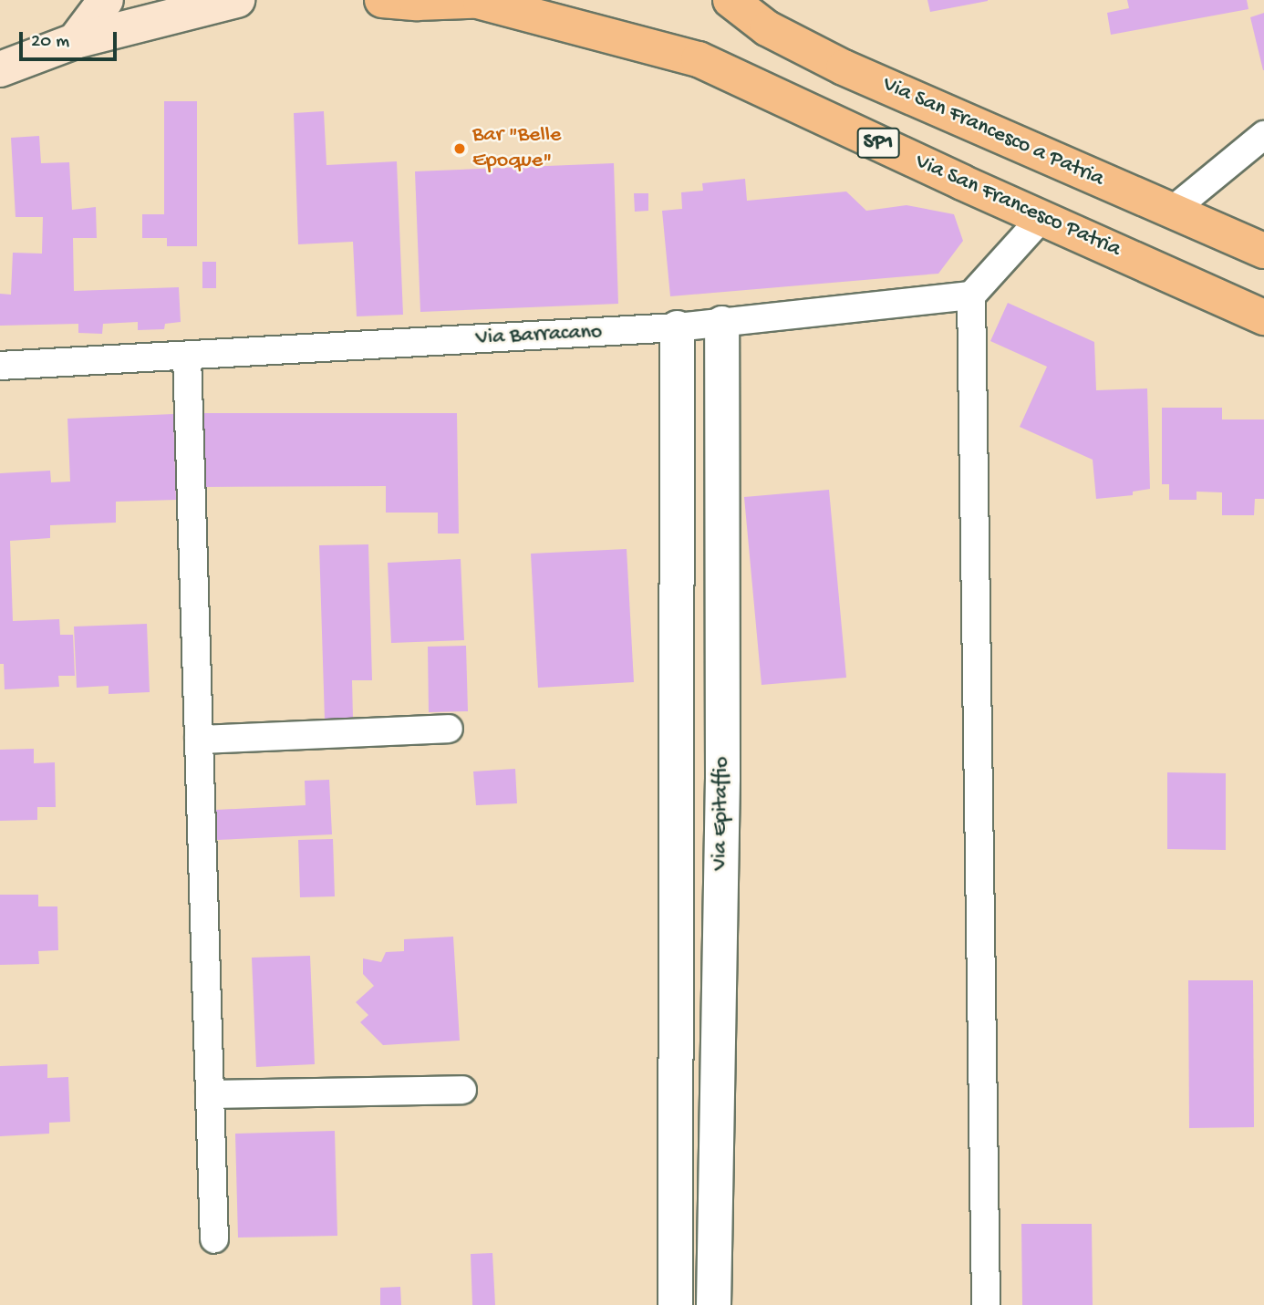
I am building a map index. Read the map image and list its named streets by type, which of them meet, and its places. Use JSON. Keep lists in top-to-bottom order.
{
  "streets": {
    "main road": ["Via San Francesco a Patria", "SP1", "Via San Francesco Patria"],
    "street": ["Via Barracano", "Via Epitaffio"]
  },
  "crossings": [
    ["Via Barracano", "Via Epitaffio"]
  ],
  "places": ["Bar \"Belle Epoque\""],
  "scale_bar": "20 m"
}
